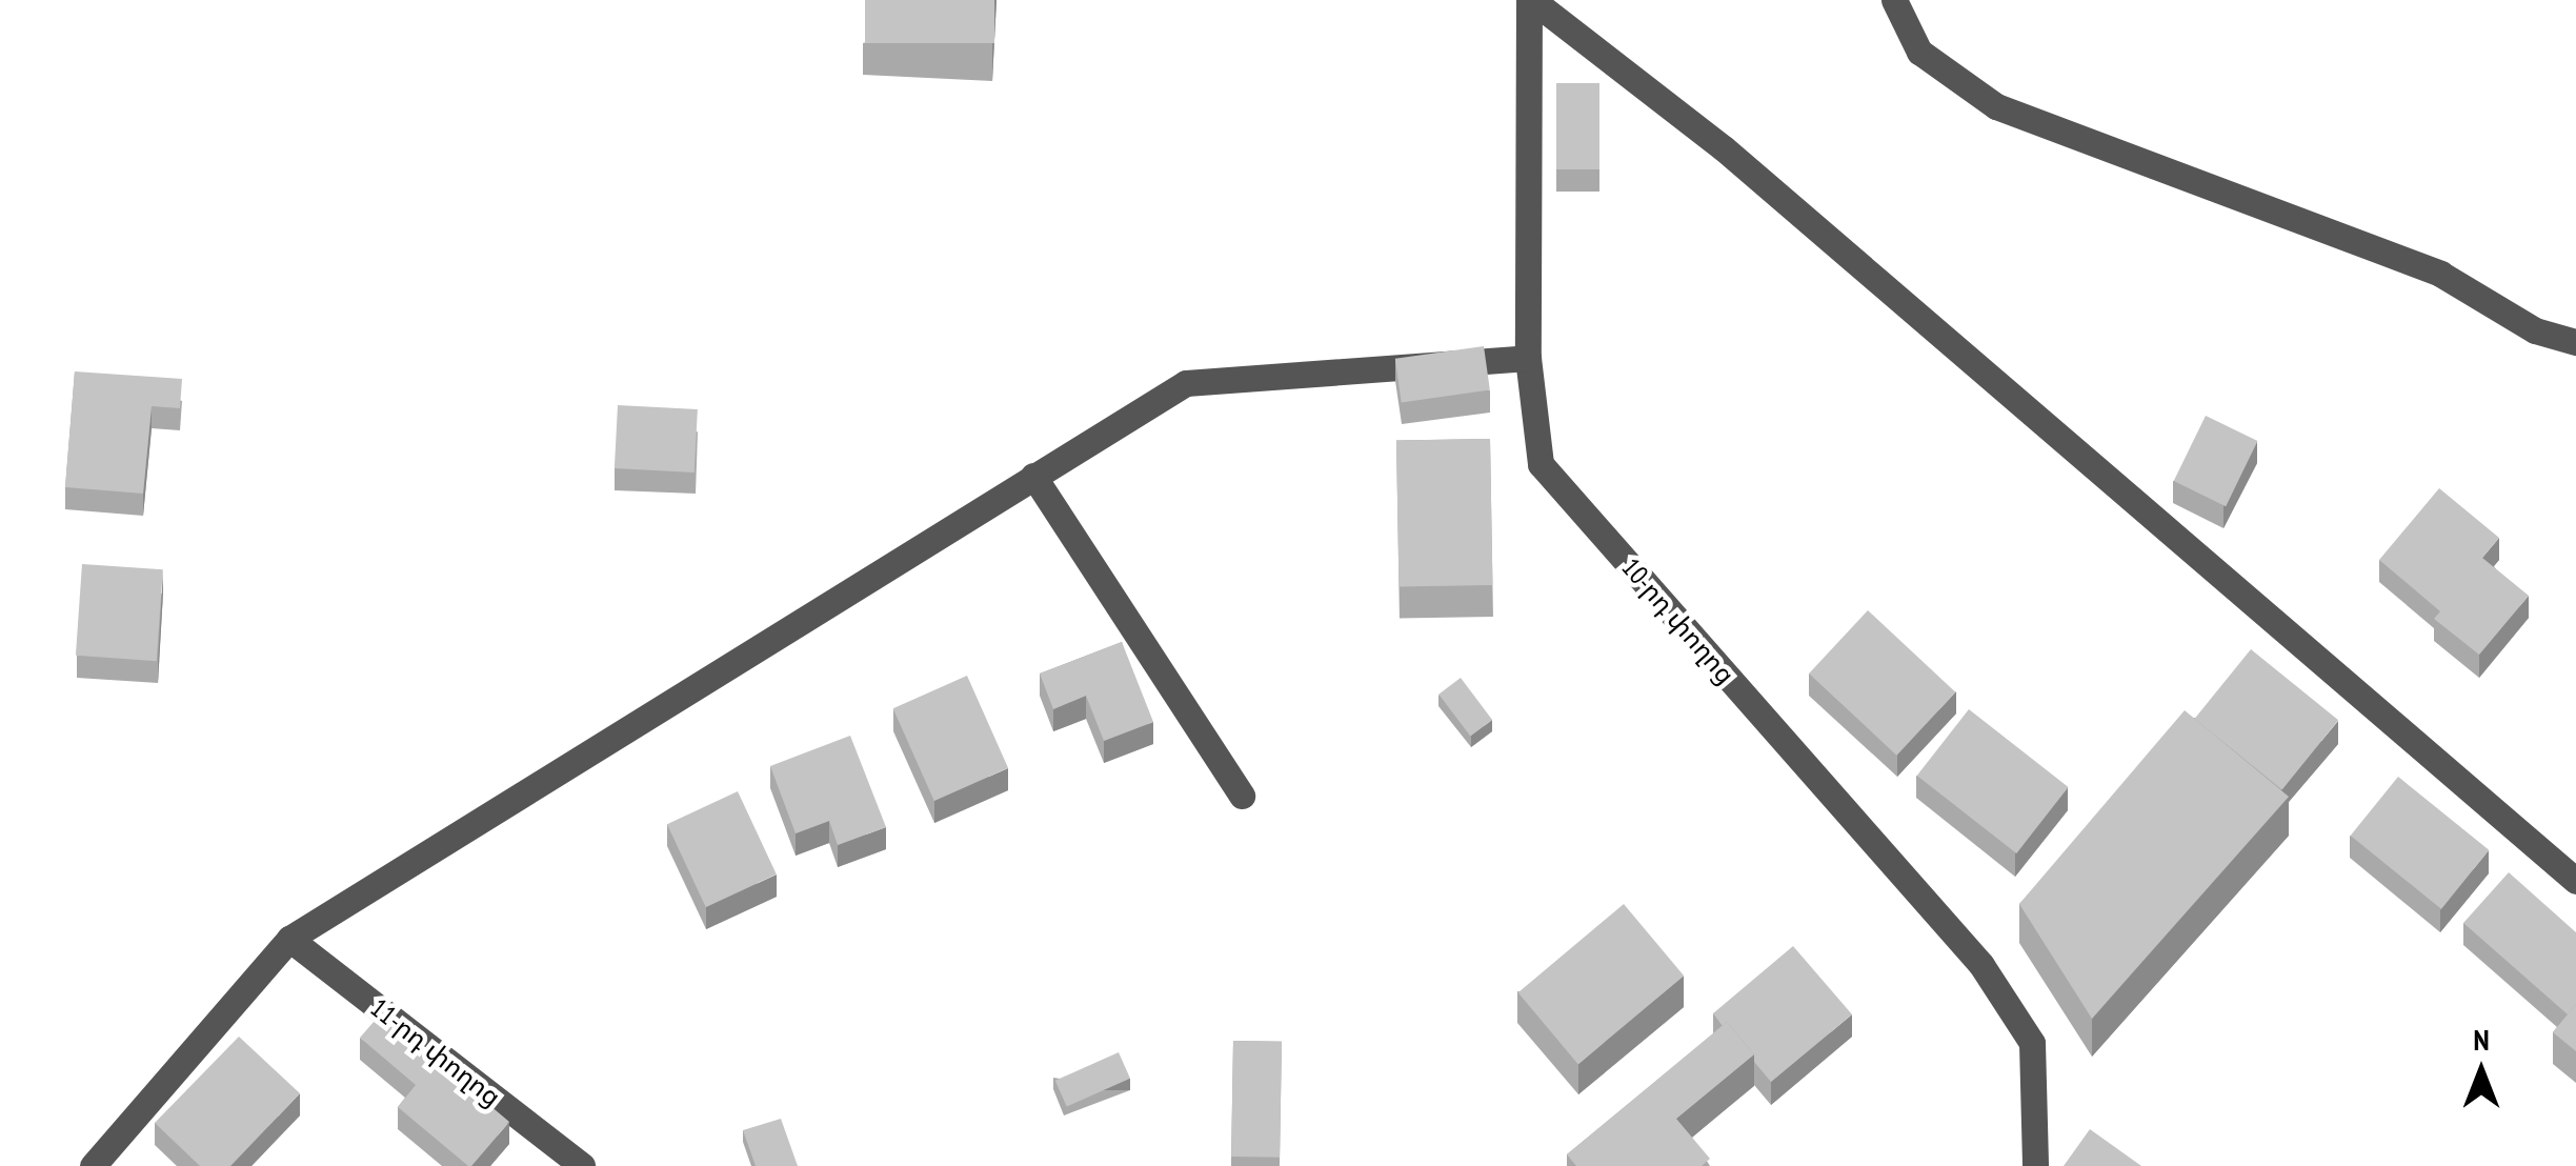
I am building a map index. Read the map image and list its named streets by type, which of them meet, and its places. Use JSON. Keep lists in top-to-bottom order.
{
  "streets": {
    "street": ["10-րդ փողոց", "11-րդ փողոց"]
  },
  "north": "top"
}
